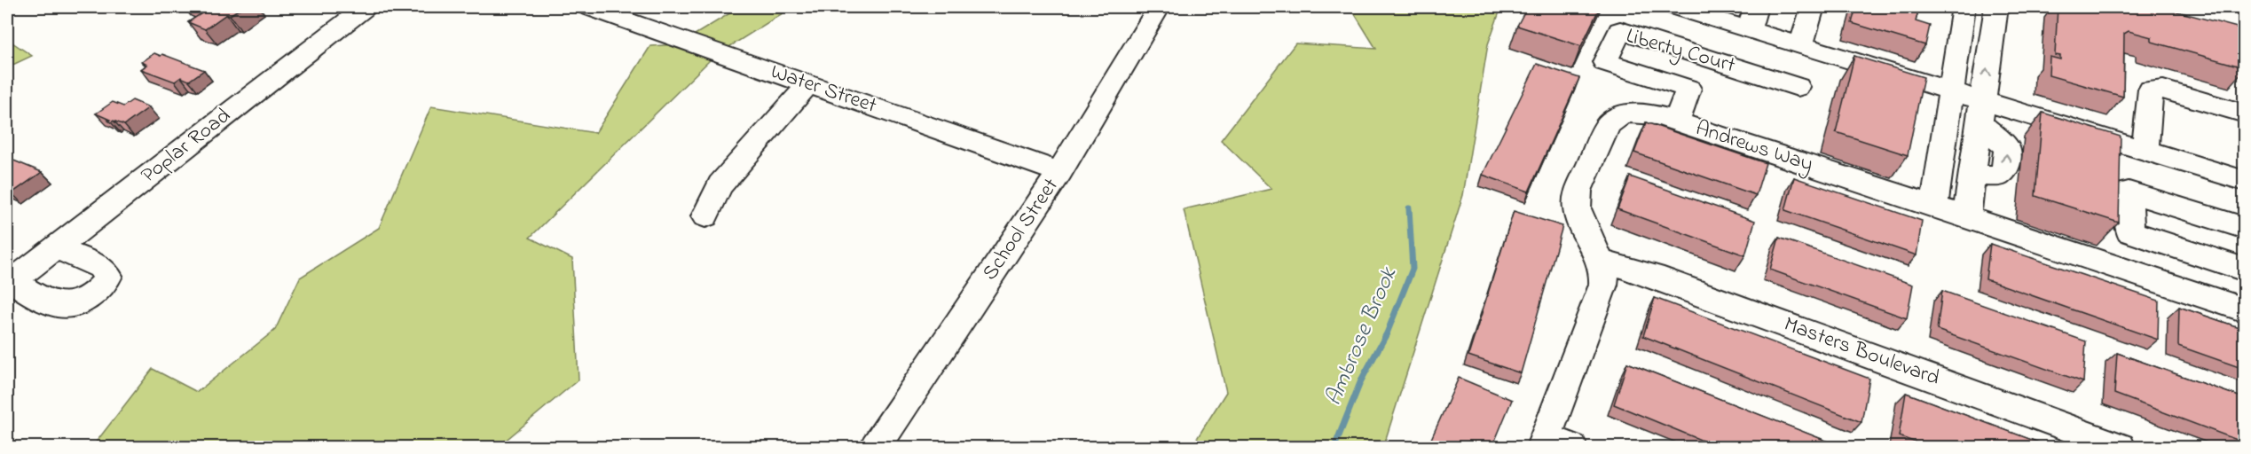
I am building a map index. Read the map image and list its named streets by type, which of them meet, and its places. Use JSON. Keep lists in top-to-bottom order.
{
  "streets": {
    "street": [
      "Liberty Court",
      "Water Street",
      "Poplar Road",
      "Andrews Way",
      "School Street",
      "Masters Boulevard"
    ]
  },
  "crossings": [
    ["Liberty Court", "Andrews Way"],
    ["Water Street", "School Street"],
    ["Andrews Way", "Masters Boulevard"]
  ],
  "water": ["Ambrose Brook"]
}
